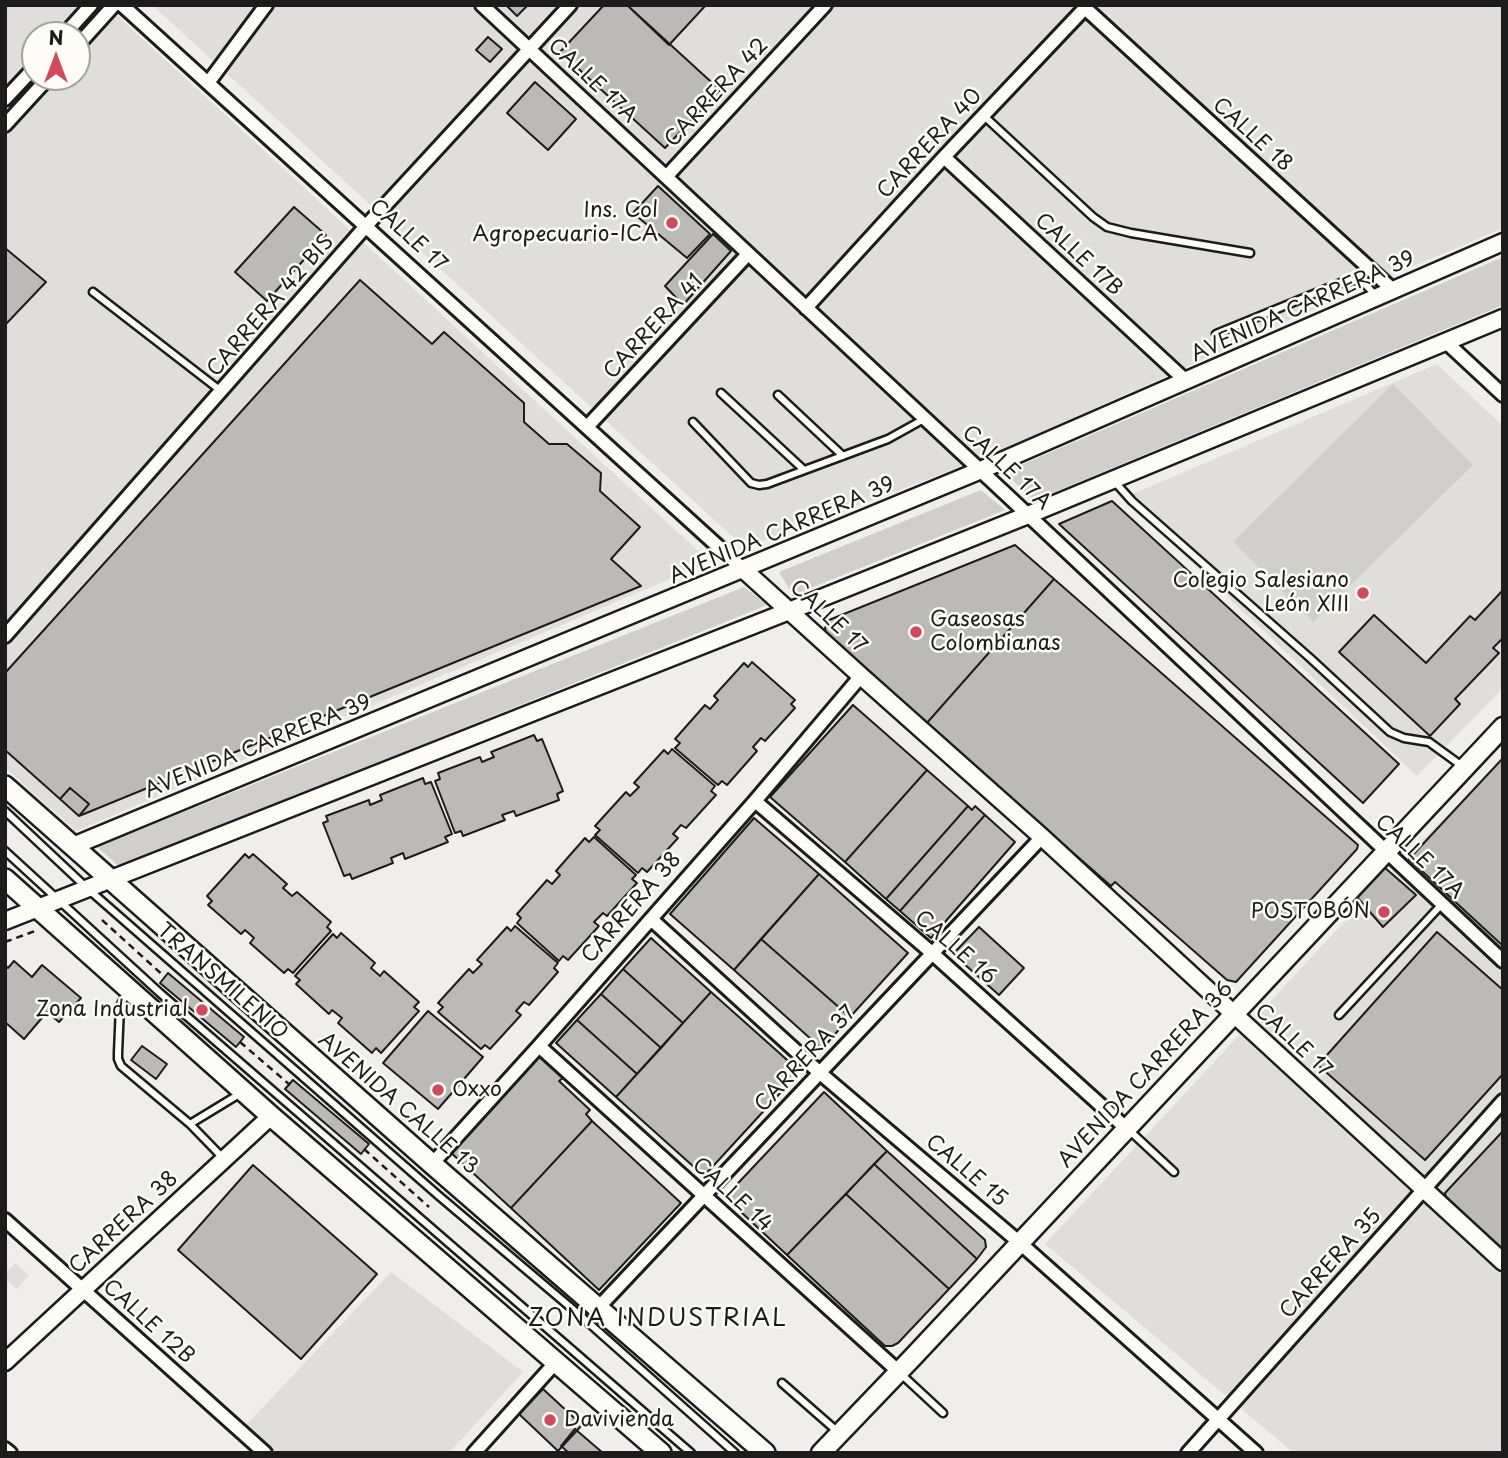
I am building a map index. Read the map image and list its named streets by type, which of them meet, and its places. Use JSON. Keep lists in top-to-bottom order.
{
  "streets": {
    "main road": ["AVENIDA CARRERA 36", "AVENIDA CALLE 13"],
    "street": [
      "CALLE 17A",
      "CARRERA 42",
      "CALLE 18",
      "CARRERA 40",
      "CALLE 17",
      "CALLE 17B",
      "CARRERA 42 BIS",
      "AVENIDA CARRERA 39",
      "CARRERA 41",
      "CARRERA 38",
      "CALLE 16",
      "CARRERA 37",
      "CALLE 15",
      "CALLE 14",
      "CARRERA 35",
      "CALLE 12B"
    ],
    "lane": ["TRANSMILENIO"]
  },
  "crossings": [
    ["CALLE 17A", "CARRERA 42"],
    ["CALLE 17A", "CARRERA 40"],
    ["CALLE 17A", "CARRERA 42 BIS"],
    ["CALLE 17A", "AVENIDA CARRERA 39"],
    ["CALLE 17A", "CARRERA 41"],
    ["CALLE 17A", "AVENIDA CARRERA 36"],
    ["CALLE 18", "CARRERA 40"],
    ["CALLE 18", "AVENIDA CARRERA 39"],
    ["CARRERA 40", "CALLE 17B"],
    ["CALLE 17", "CARRERA 42 BIS"],
    ["CALLE 17", "AVENIDA CARRERA 39"],
    ["CALLE 17", "CARRERA 41"],
    ["CALLE 17", "CARRERA 38"],
    ["CALLE 17", "CARRERA 37"],
    ["CALLE 17", "AVENIDA CARRERA 36"],
    ["CALLE 17", "CARRERA 35"],
    ["CALLE 17B", "AVENIDA CARRERA 39"],
    ["AVENIDA CARRERA 39", "AVENIDA CALLE 13"],
    ["CARRERA 38", "CALLE 16"],
    ["CARRERA 38", "AVENIDA CALLE 13"],
    ["CARRERA 38", "CALLE 15"],
    ["CARRERA 38", "CALLE 14"],
    ["CARRERA 38", "CALLE 12B"],
    ["CALLE 16", "CARRERA 37"],
    ["CALLE 16", "AVENIDA CARRERA 36"],
    ["CARRERA 37", "AVENIDA CALLE 13"],
    ["CARRERA 37", "CALLE 15"],
    ["CARRERA 37", "CALLE 14"],
    ["AVENIDA CARRERA 36", "CALLE 15"],
    ["AVENIDA CARRERA 36", "CALLE 14"],
    ["CALLE 15", "CARRERA 35"]
  ],
  "districts": ["ZONA INDUSTRIAL"],
  "places": [
    "Ins. Col Agropecuario-ICA",
    "Colegio Salesiano León XIII",
    "Gaseosas Colombianas",
    "POSTOBÓN",
    "Zona Industrial",
    "Oxxo",
    "Davivienda"
  ],
  "north": "top"
}
